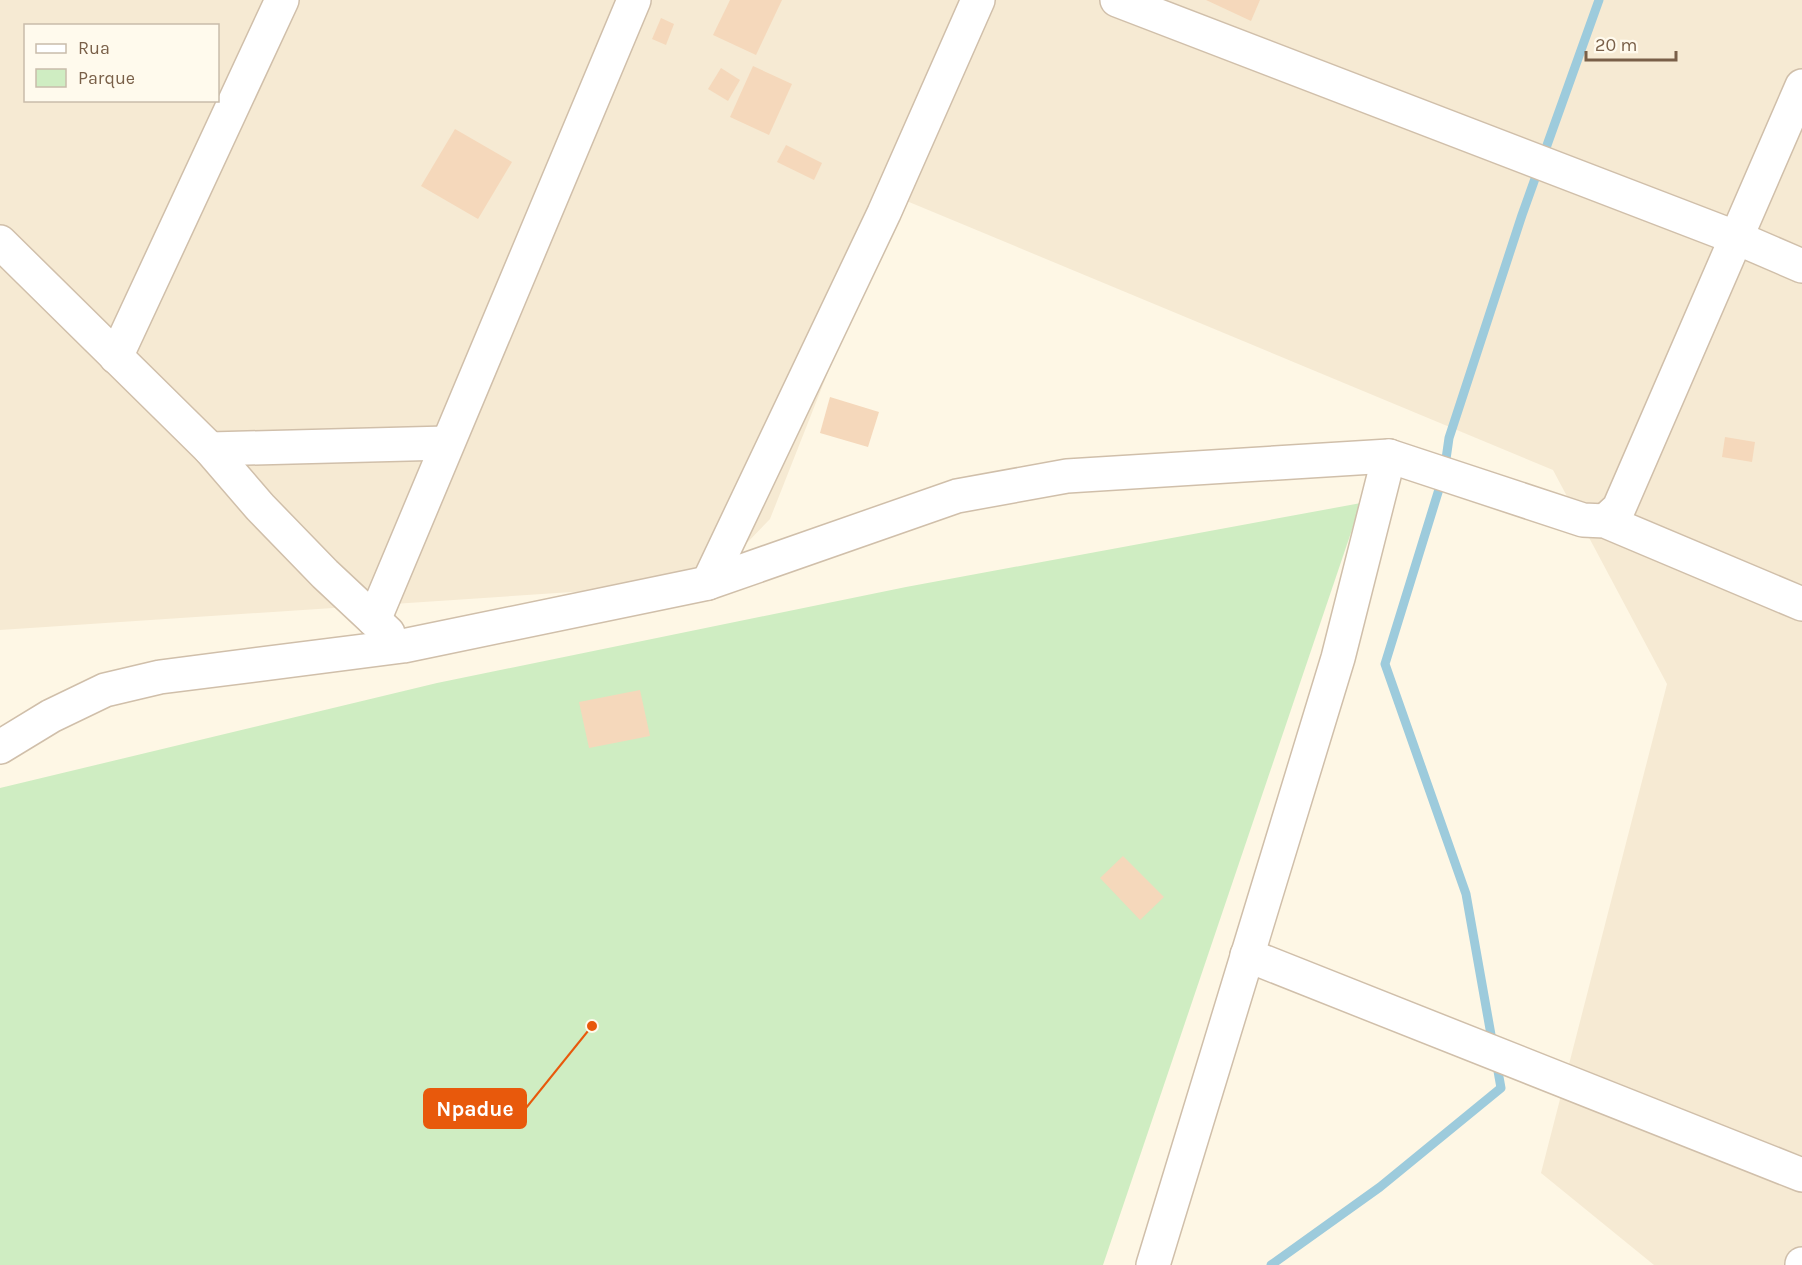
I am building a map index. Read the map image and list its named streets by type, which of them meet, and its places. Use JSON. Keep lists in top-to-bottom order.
{
  "places": ["Npadue"],
  "legend": ["Rua", "Parque"],
  "scale_bar": "20 m"
}
